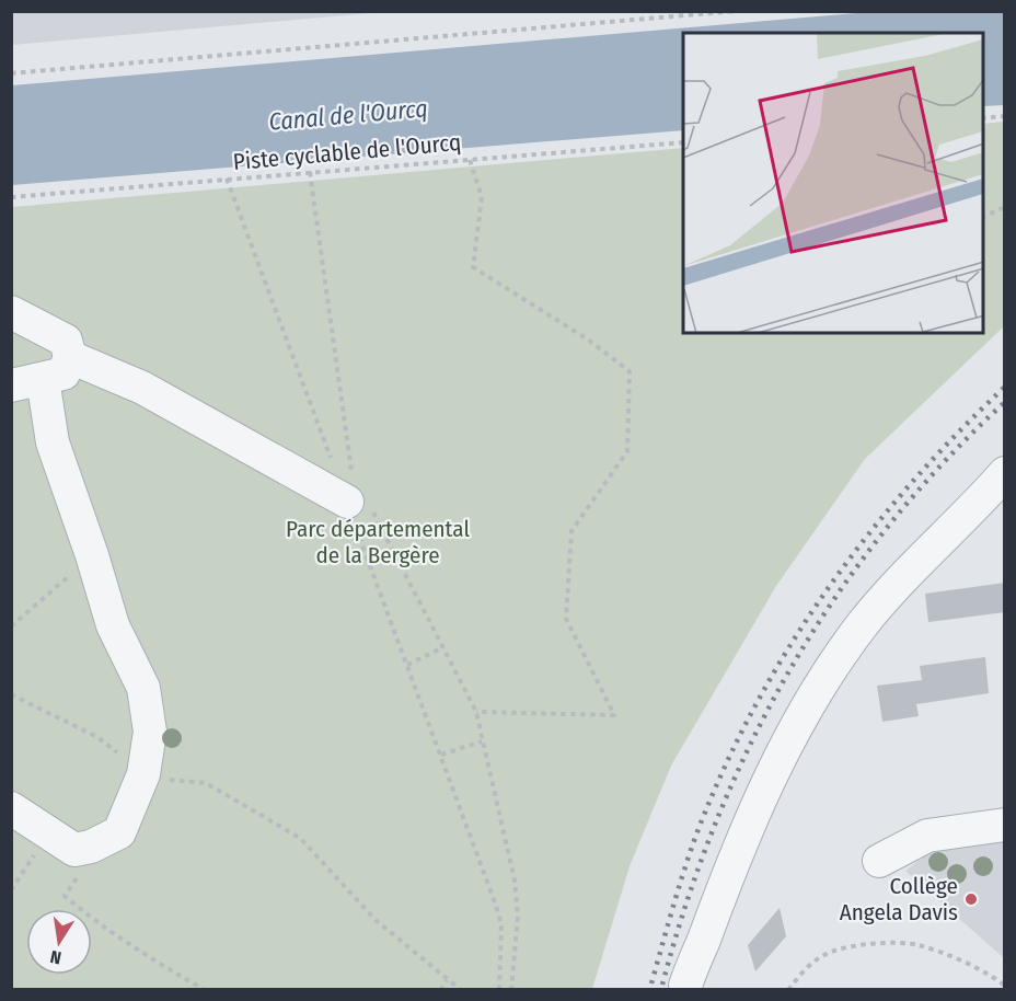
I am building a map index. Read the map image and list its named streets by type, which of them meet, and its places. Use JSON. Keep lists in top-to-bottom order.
{
  "streets": {
    "path": ["Piste cyclable de l'Ourcq"]
  },
  "water": ["Canal de l'Ourcq"],
  "parks": ["Parc départemental de la Bergère"],
  "places": ["Collège Angela Davis"],
  "north": "bottom"
}
